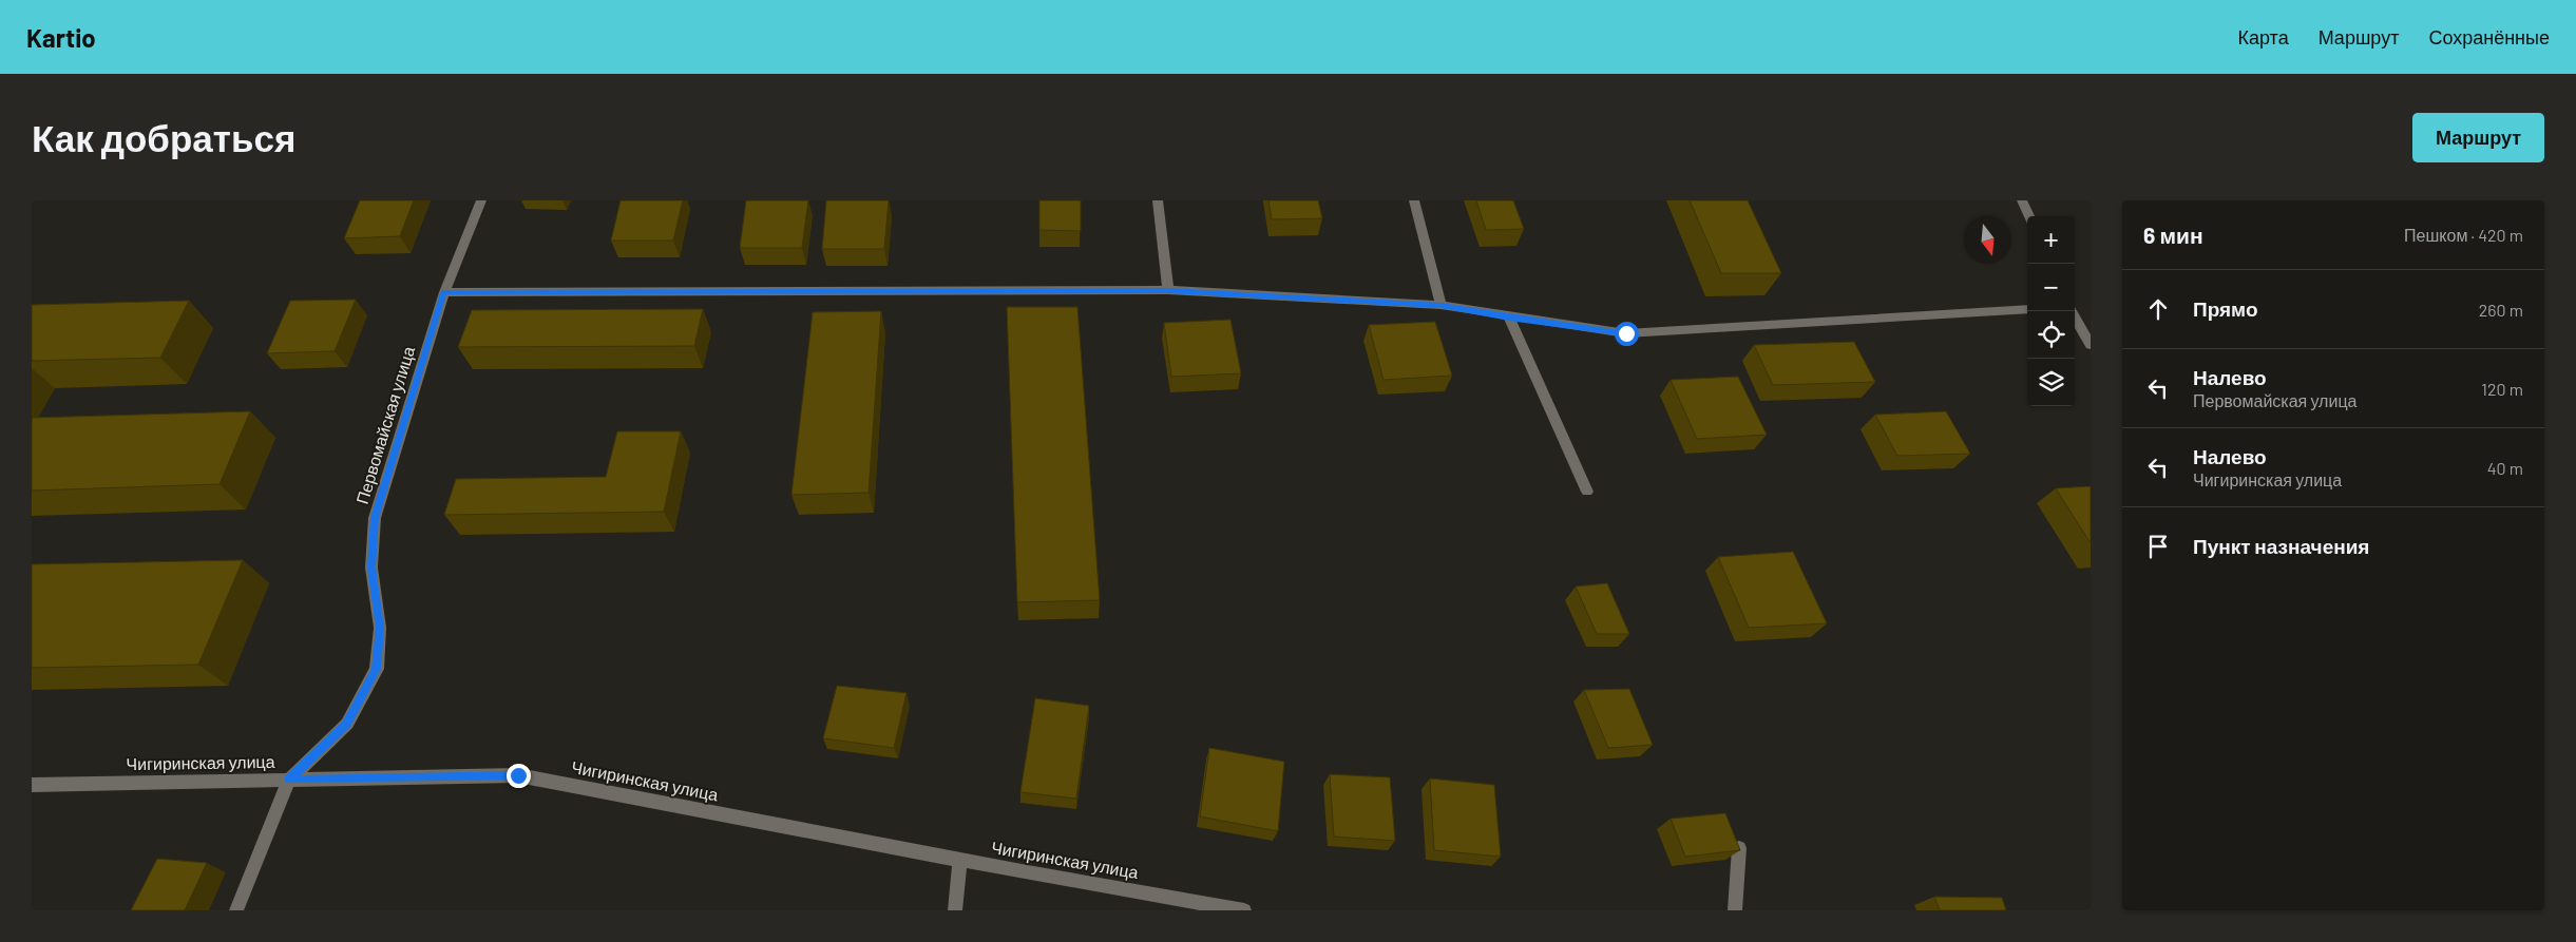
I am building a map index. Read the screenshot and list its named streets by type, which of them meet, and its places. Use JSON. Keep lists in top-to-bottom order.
{
  "streets": {
    "street": ["Первомайская улица", "Чигиринская улица"]
  },
  "crossings": [
    ["Первомайская улица", "Чигиринская улица"]
  ],
  "north": "bottom",
  "page": {
    "header": "Kartio",
    "nav": ["Карта", "Маршрут", "Сохранённые"],
    "buttons": "Маршрут",
    "title": "Как добраться",
    "heading": ["6 мин", "Пешком · 420 m"],
    "map_buttons": ["+", "−"],
    "list": [
      ["Прямо", "260 m"],
      ["Налево", "Первомайская улица", "120 m"],
      ["Налево", "Чигиринская улица", "40 m"],
      "Пункт назначения"
    ]
  }
}
